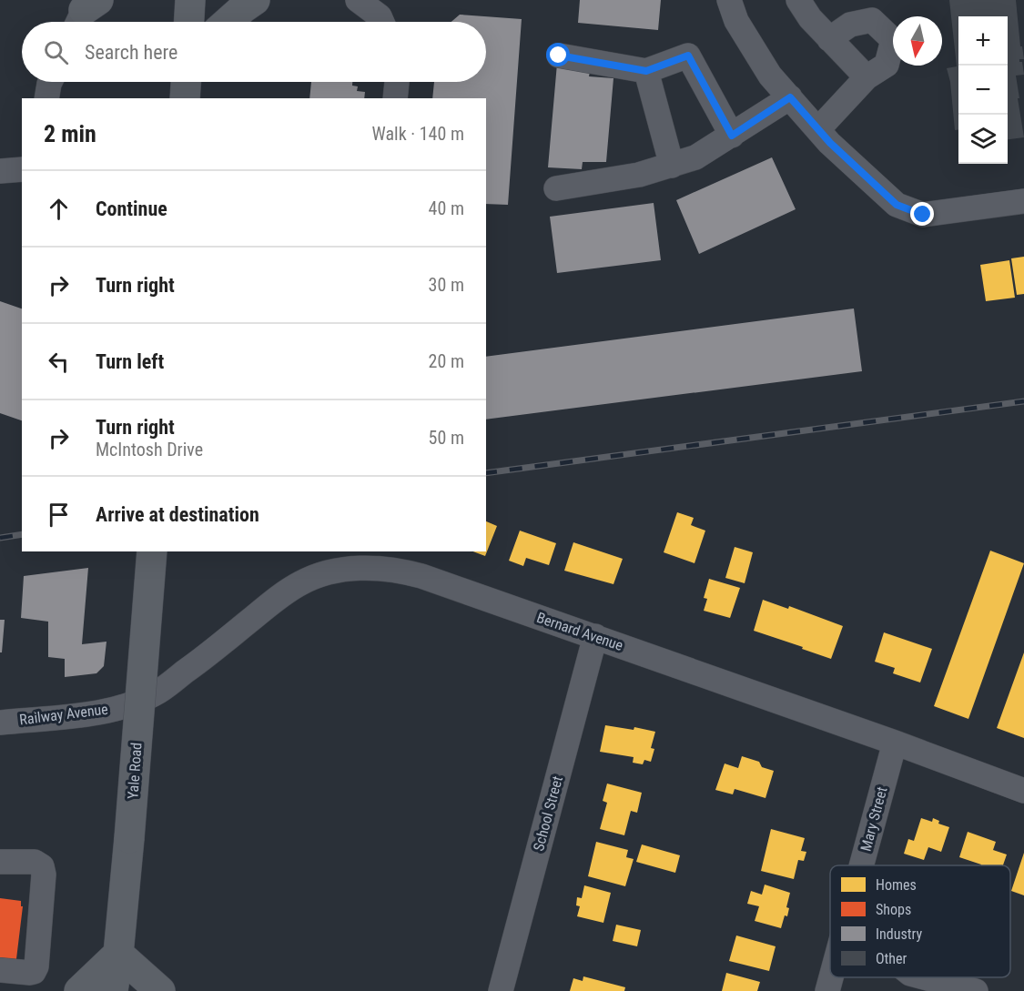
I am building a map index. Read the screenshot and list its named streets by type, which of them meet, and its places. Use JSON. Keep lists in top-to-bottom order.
{
  "streets": {
    "main road": ["Yale Road"],
    "street": [
      "Bernard Avenue",
      "Railway Avenue",
      "School Street",
      "Mary Street"
    ]
  },
  "crossings": [
    ["Bernard Avenue", "Railway Avenue"],
    ["Bernard Avenue", "School Street"],
    ["Bernard Avenue", "Mary Street"]
  ],
  "legend": [
    "Homes",
    "Shops",
    "Industry",
    "Other"
  ],
  "north": "bottom",
  "page": {
    "map_buttons": ["+", "−"],
    "search": "Search here",
    "heading": ["2 min", "Walk · 140 m"],
    "list": [
      ["Continue", "40 m"],
      ["Turn right", "30 m"],
      ["Turn left", "20 m"],
      ["Turn right", "McIntosh Drive", "50 m"],
      "Arrive at destination"
    ]
  }
}
